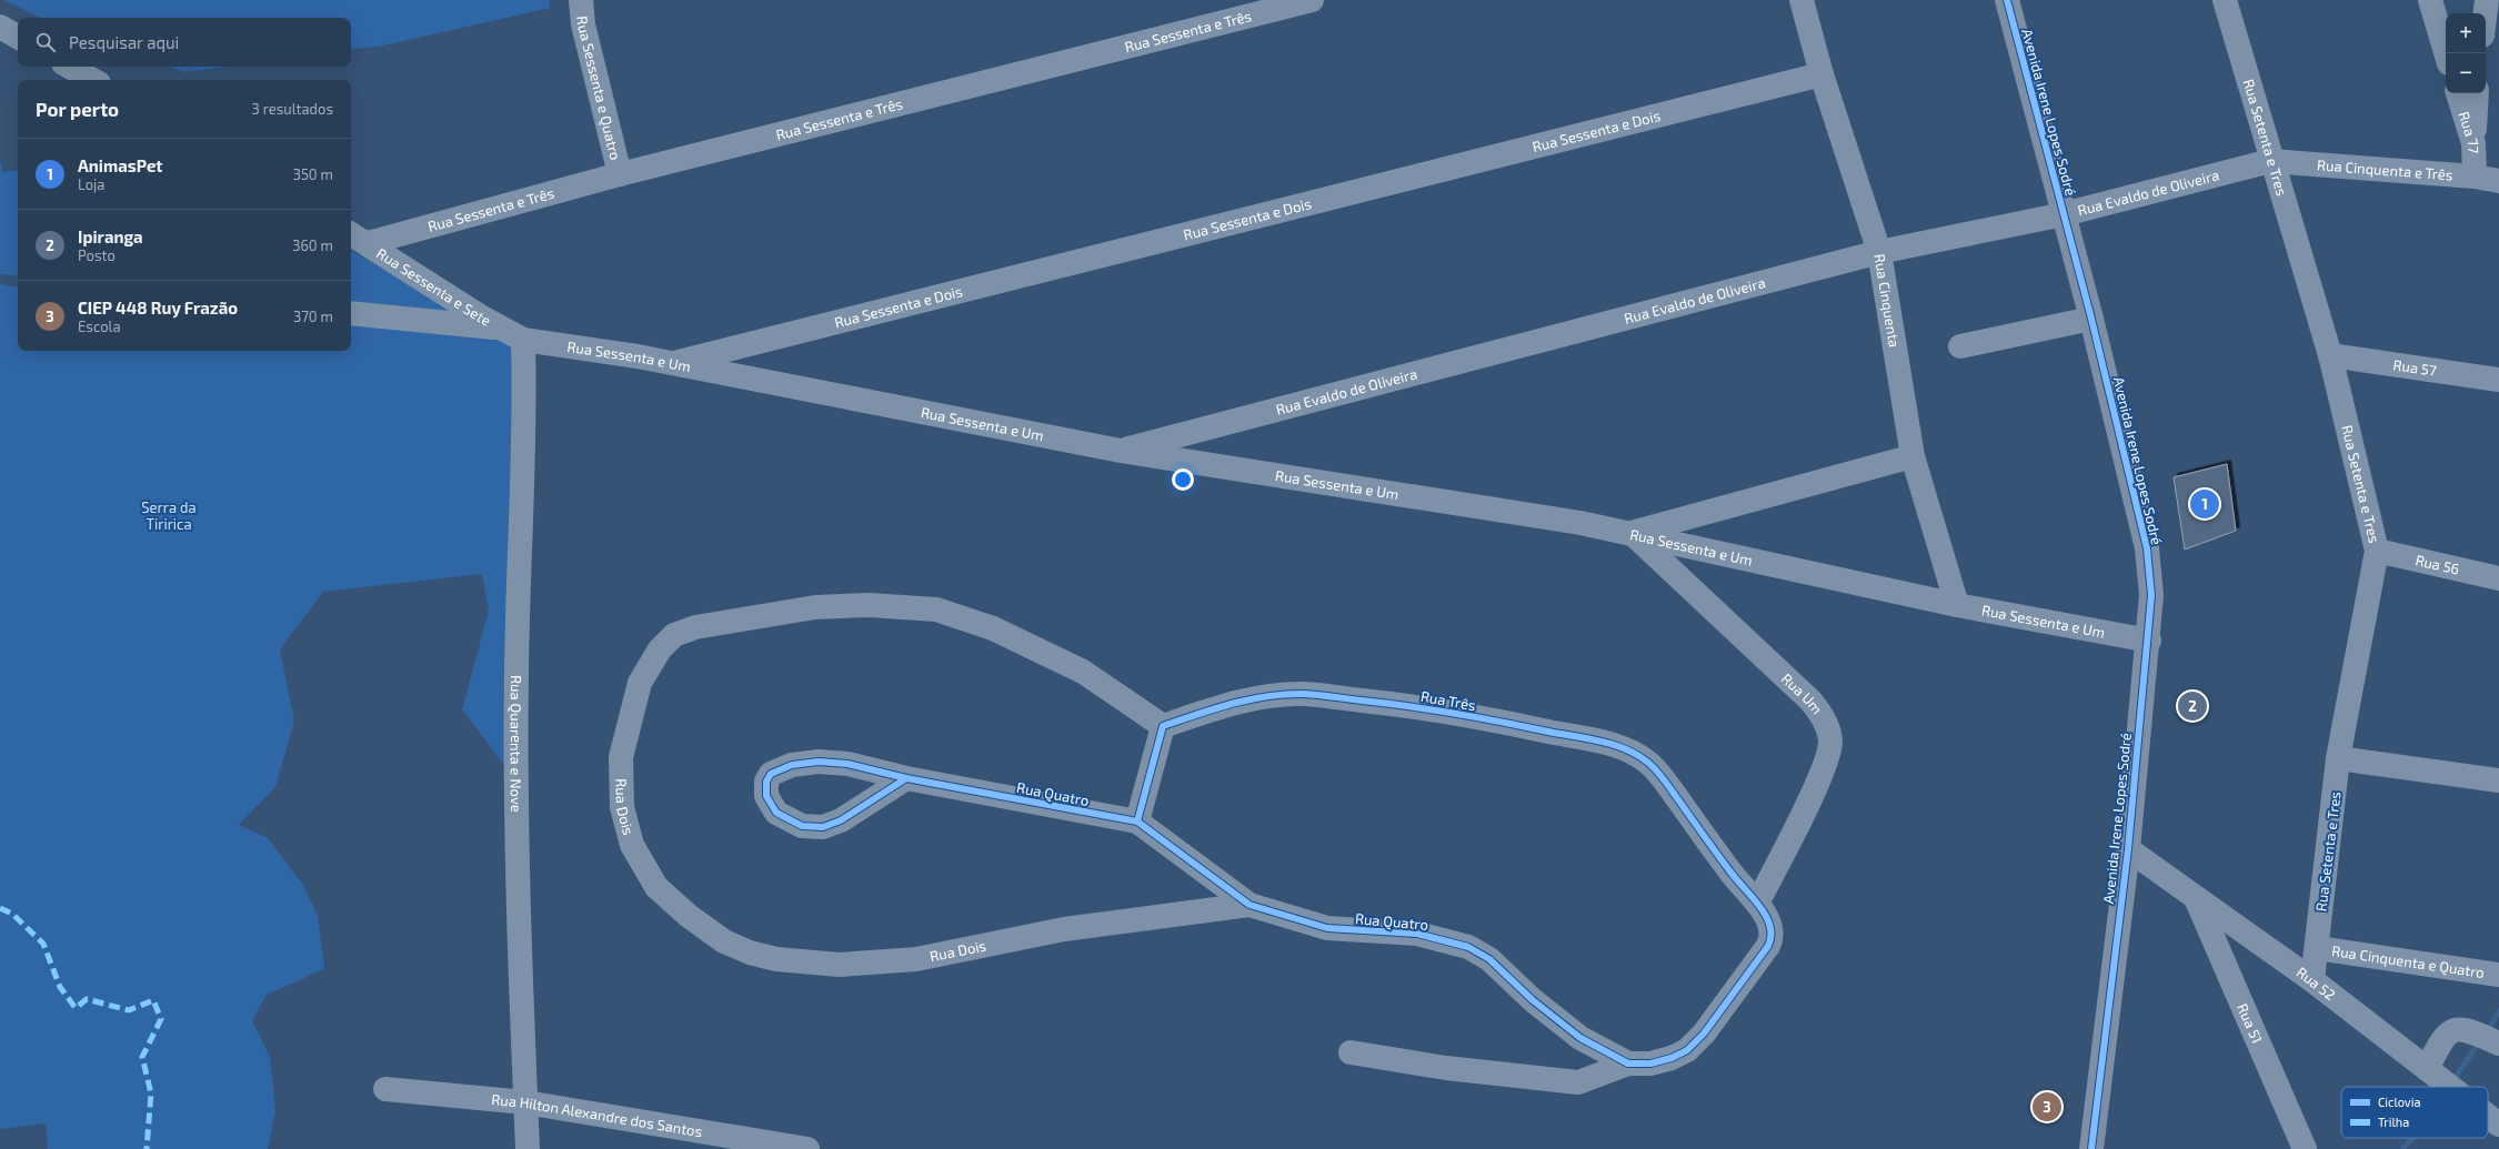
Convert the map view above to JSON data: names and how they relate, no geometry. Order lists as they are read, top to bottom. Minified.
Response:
{"streets":{"main road":["Avenida Irene Lopes Sodré"],"street":["Rua Sessenta e Três","Rua Sessenta e Quatro","Rua Sessenta e Dois","Rua 77","Rua Setenta e Tres","Rua Cinquenta e Três","Rua Evaldo de Oliveira","Rua Sessenta e Sete","Rua Cinquenta","Rua Sessenta e Um","Rua 57","Rua 56","Rua Um","Rua Três","Rua Quarenta e Nove","Rua Quatro","Rua Dois","Rua Cinquenta e Quatro","Rua 52","Rua 51","Rua Hilton Alexandre dos Santos"]},"crossings":[["Rua Sessenta e Três","Rua Sessenta e Quatro"],["Rua Sessenta e Três","Rua Sessenta e Sete"],["Avenida Irene Lopes Sodré","Rua Evaldo de Oliveira"],["Avenida Irene Lopes Sodré","Rua Sessenta e Um"],["Avenida Irene Lopes Sodré","Rua 52"],["Rua Sessenta e Dois","Rua Cinquenta"],["Rua Sessenta e Dois","Rua Sessenta e Um"],["Rua 77","Rua Cinquenta e Três"],["Rua Setenta e Tres","Rua Cinquenta e Três"],["Rua Setenta e Tres","Rua Evaldo de Oliveira"],["Rua Setenta e Tres","Rua 57"],["Rua Setenta e Tres","Rua 56"],["Rua Setenta e Tres","Rua Cinquenta e Quatro"],["Rua Setenta e Tres","Rua 52"],["Rua Cinquenta e Três","Rua Evaldo de Oliveira"],["Rua Evaldo de Oliveira","Rua Cinquenta"],["Rua Evaldo de Oliveira","Rua Sessenta e Um"],["Rua Sessenta e Sete","Rua Sessenta e Um"],["Rua Sessenta e Sete","Rua Quarenta e Nove"],["Rua Cinquenta","Rua Sessenta e Um"],["Rua Sessenta e Um","Rua Um"],["Rua Sessenta e Um","Rua Quarenta e Nove"],["Rua Um","Rua Três"],["Rua Um","Rua Quatro"],["Rua Três","Rua Quatro"],["Rua Três","Rua Dois"],["Rua Quarenta e Nove","Rua Hilton Alexandre dos Santos"],["Rua Quatro","Rua Dois"],["Rua 52","Rua 51"]],"parks":["Serra da Tiririca"],"legend":["Ciclovia","Trilha"],"page":{"map_buttons":["+","−"],"search":"Pesquisar aqui","heading":["Por perto","3 resultados"],"list":[{"mark":"1","name":"AnimasPet","note":"Loja","value":"350 m"},{"mark":"2","name":"Ipiranga","note":"Posto","value":"360 m"},{"mark":"3","name":"CIEP 448 Ruy Frazão","note":"Escola","value":"370 m"}],"pins":["1","2","3"]}}
